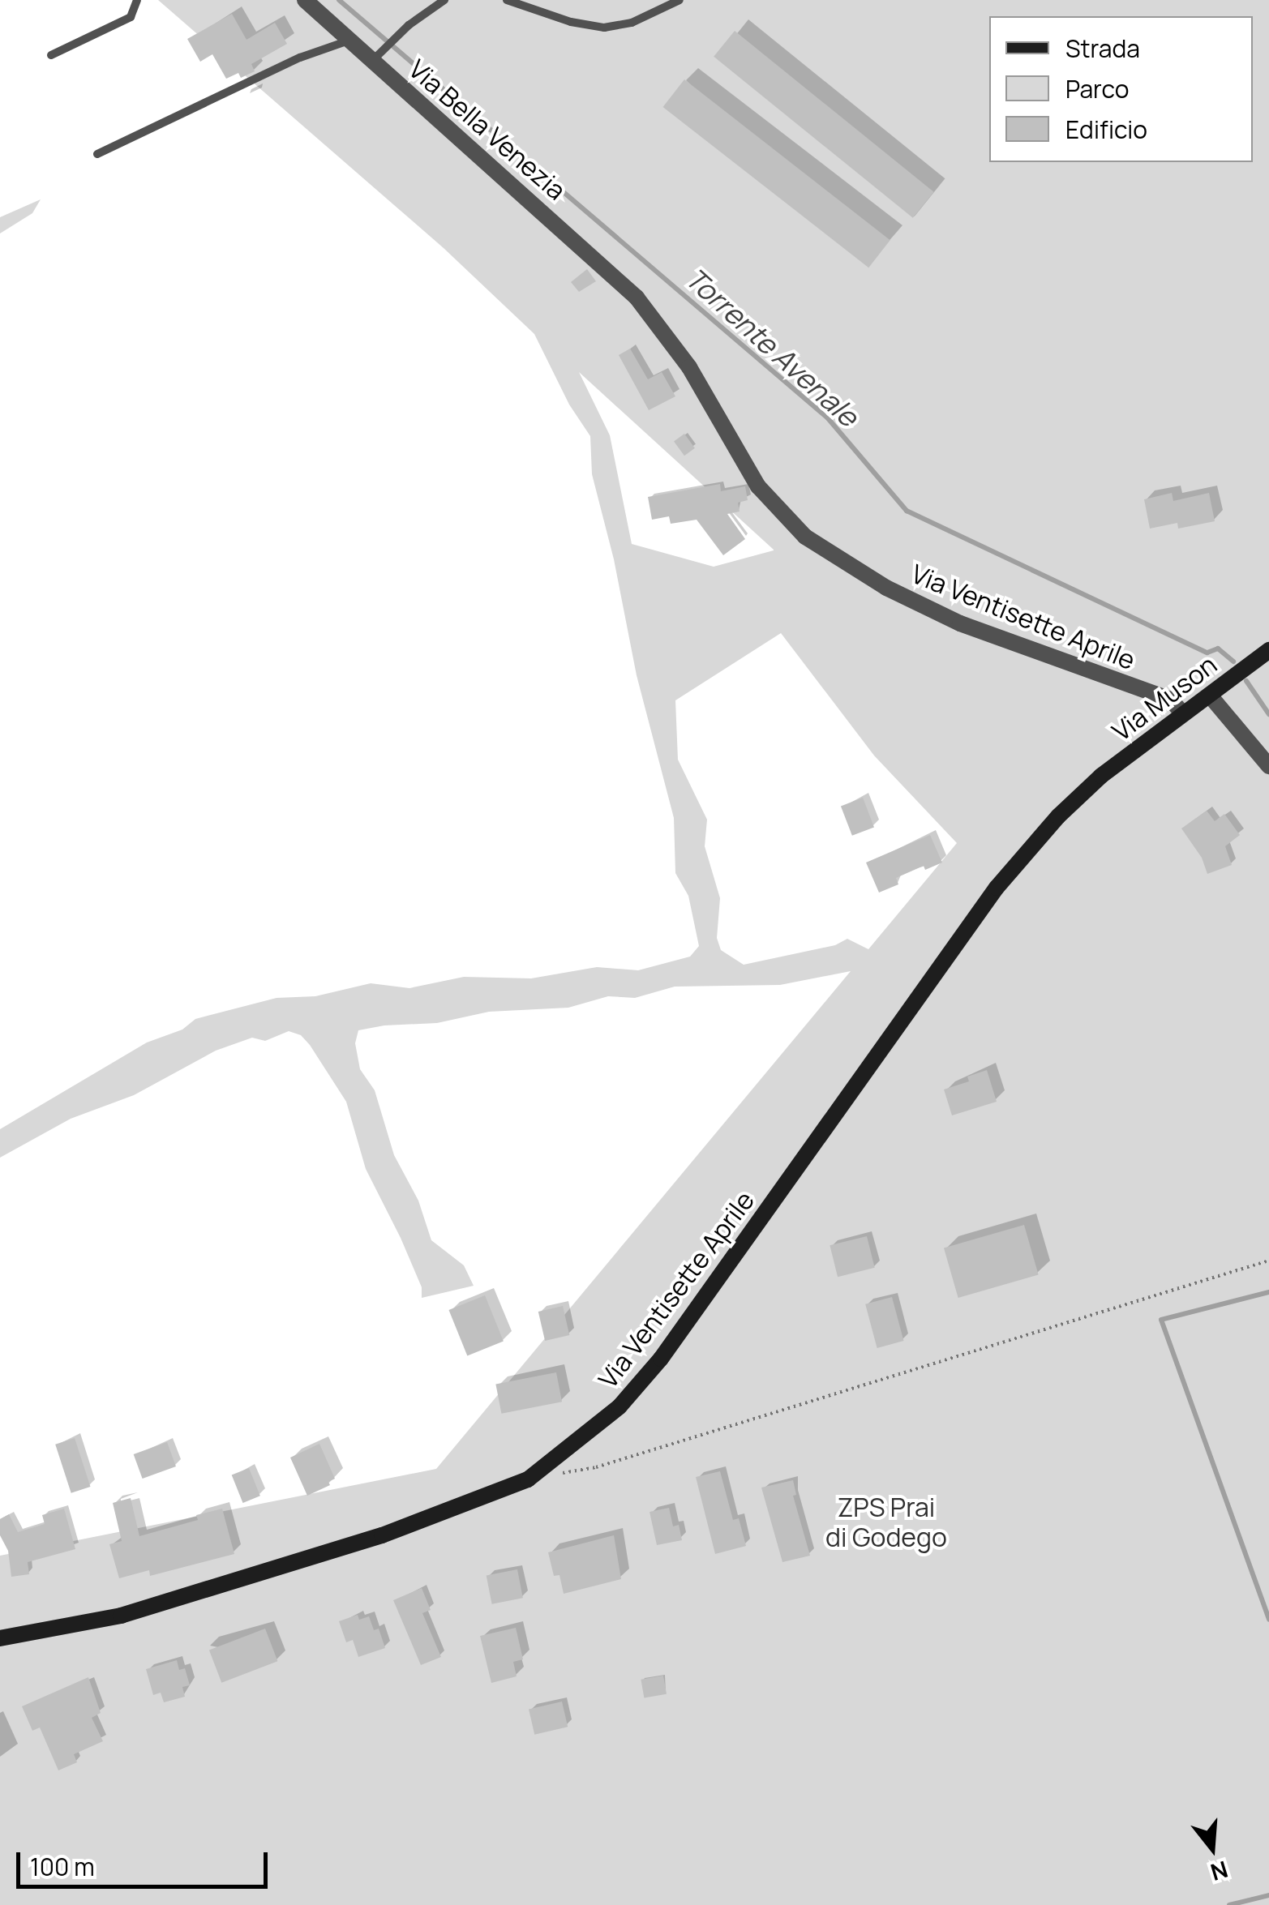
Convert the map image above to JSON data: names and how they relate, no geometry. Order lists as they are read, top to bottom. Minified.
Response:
{"streets":{"main road":["Via Ventisette Aprile","Via Muson"],"street":["Via Bella Venezia"]},"crossings":[["Via Bella Venezia","Via Ventisette Aprile"],["Via Ventisette Aprile","Via Muson"]],"water":["Torrente Avenale"],"parks":["ZPS Prai di Godego"],"legend":["Strada","Parco","Edificio"],"scale_bar":"100 m","north":"bottom"}
